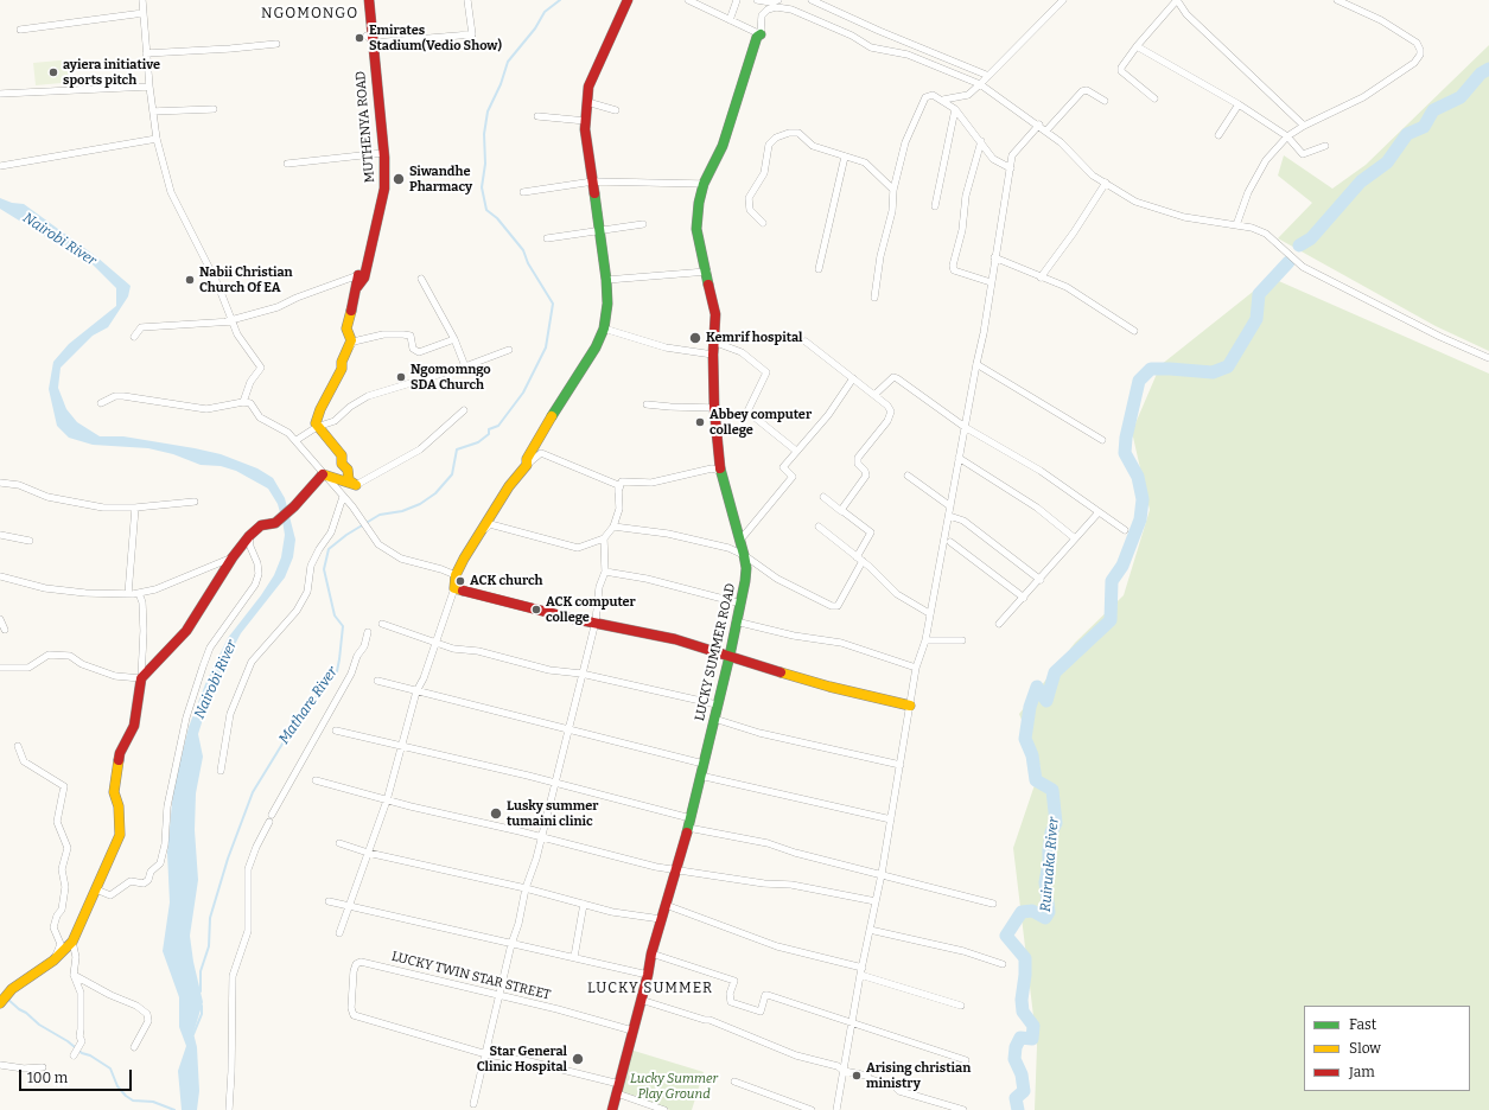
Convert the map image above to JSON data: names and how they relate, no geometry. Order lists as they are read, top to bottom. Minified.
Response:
{"streets":{"street":["MUTHENYA ROAD","LUCKY SUMMER ROAD","LUCKY TWIN STAR STREET"]},"crossings":[["LUCKY SUMMER ROAD","LUCKY TWIN STAR STREET"]],"districts":["NGOMONGO","LUCKY SUMMER"],"water":["Nairobi River","Mathare River","Ruiruaka River"],"parks":["Lucky Summer Play Ground"],"places":["Emirates Stadium(Vedio Show)","ayiera initiative sports pitch","Siwandhe Pharmacy","Nabii Christian Church Of EA","Kemrif hospital","Ngomomngo SDA Church","Abbey computer college","ACK church","ACK computer college","Lusky summer tumaini clinic","Star General Clinic Hospital","Arising christian ministry"],"legend":["Fast","Slow","Jam"],"scale_bar":"100 m"}
